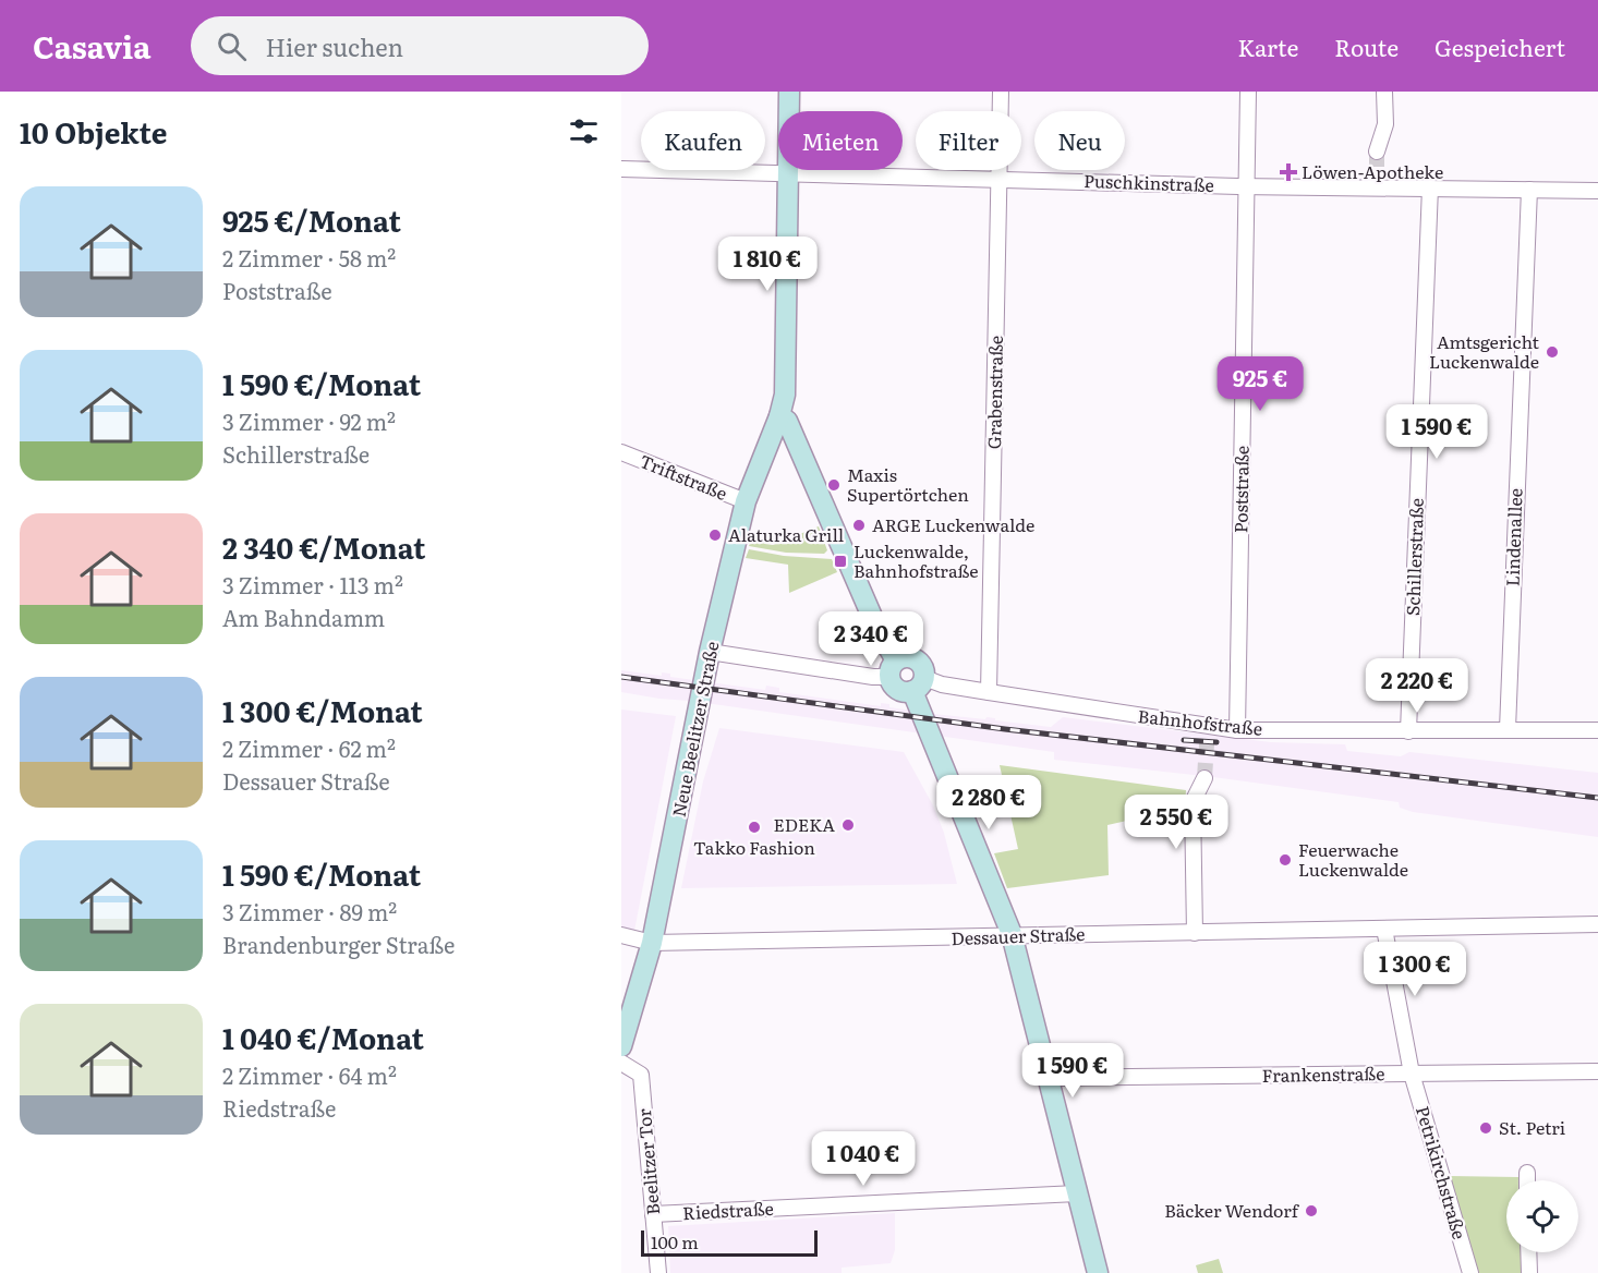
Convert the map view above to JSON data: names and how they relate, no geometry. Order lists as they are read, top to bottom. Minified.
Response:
{"streets":{"main road":["Neue Beelitzer Straße"],"street":["Puschkinstraße","Grabenstraße","Triftstraße","Poststraße","Lindenallee","Schillerstraße","Bahnhofstraße","Dessauer Straße","Frankenstraße","Beelitzer Tor","Petrikirchstraße","Riedstraße"]},"crossings":[["Puschkinstraße","Grabenstraße"],["Puschkinstraße","Poststraße"],["Puschkinstraße","Lindenallee"],["Puschkinstraße","Schillerstraße"],["Puschkinstraße","Neue Beelitzer Straße"],["Grabenstraße","Bahnhofstraße"],["Triftstraße","Neue Beelitzer Straße"],["Poststraße","Bahnhofstraße"],["Lindenallee","Bahnhofstraße"],["Schillerstraße","Bahnhofstraße"],["Neue Beelitzer Straße","Dessauer Straße"],["Frankenstraße","Petrikirchstraße"],["Beelitzer Tor","Riedstraße"]],"places":{"health":["Löwen-Apotheke"],"other":["Amtsgericht Luckenwalde","Maxis Supertörtchen","ARGE Luckenwalde","Alaturka Grill","EDEKA","Takko Fashion","Feuerwache Luckenwalde","St. Petri","Bäcker Wendorf"],"transit":["Luckenwalde, Bahnhofstraße"]},"scale_bar":"100 m","page":{"header":"Casavia","search":"Hier suchen","nav":["Karte","Route","Gespeichert"],"heading":"10 Objekte","chip":["Kaufen","Mieten","Filter","Neu"],"list":[{"name":"925 €/Monat","note":"2 Zimmer · 58 m² · Poststraße"},{"name":"1 590 €/Monat","note":"3 Zimmer · 92 m² · Schillerstraße"},{"name":"2 340 €/Monat","note":"3 Zimmer · 113 m² · Am Bahndamm"},{"name":"1 300 €/Monat","note":"2 Zimmer · 62 m² · Dessauer Straße"},{"name":"1 590 €/Monat","note":"3 Zimmer · 89 m² · Brandenburger Straße"},{"name":"1 040 €/Monat","note":"2 Zimmer · 64 m² · Riedstraße"}],"price":["1 810 €","925 €","1 590 €","2 340 €","2 220 €","2 280 €","2 550 €","1 300 €","1 590 €","1 040 €"],"scale":"100 m"}}
